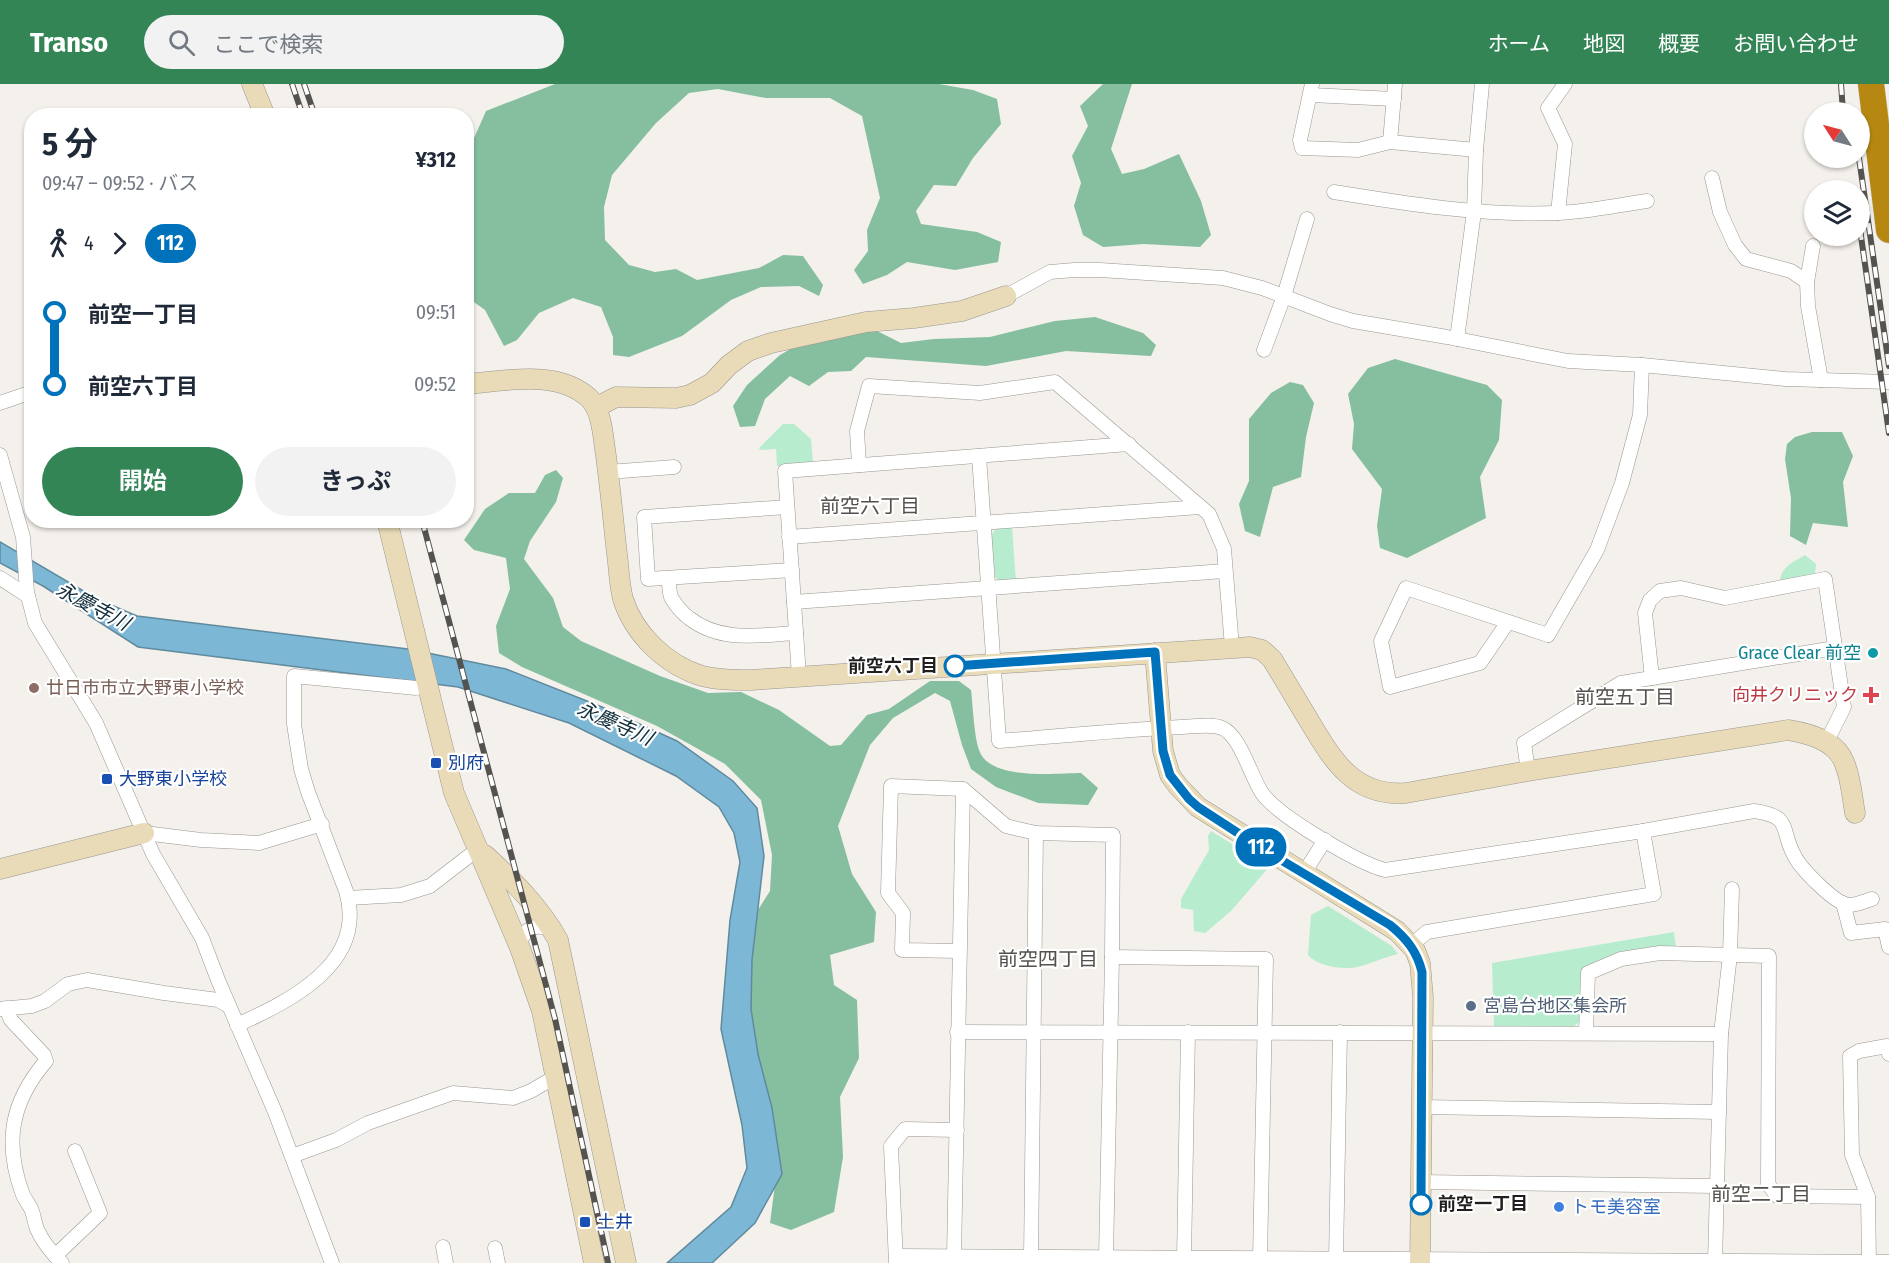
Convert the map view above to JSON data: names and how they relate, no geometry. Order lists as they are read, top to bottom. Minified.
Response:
{"districts":["前空六丁目","前空五丁目","前空四丁目","前空二丁目"],"water":["永慶寺川"],"places":{"other":["Grace Clear 前空","前空六丁目","廿日市市立大野東小学校","宮島台地区集会所","前空一丁目","トモ美容室"],"health":["向井クリニック"],"transit":["別府","大野東小学校","土井"]},"lines":["bus line 112"],"north":"top left","page":{"header":"Transo","search":"ここで検索","nav":["ホーム","地図","概要","お問い合わせ"],"on_map":"112","heading":["5 分","09:47 – 09:52 · バス","¥312"],"legs":["4","112"],"list":[{"name":"前空一丁目","value":"09:51"},{"name":"前空六丁目","value":"09:52"}],"buttons":["開始","きっぷ"]}}
